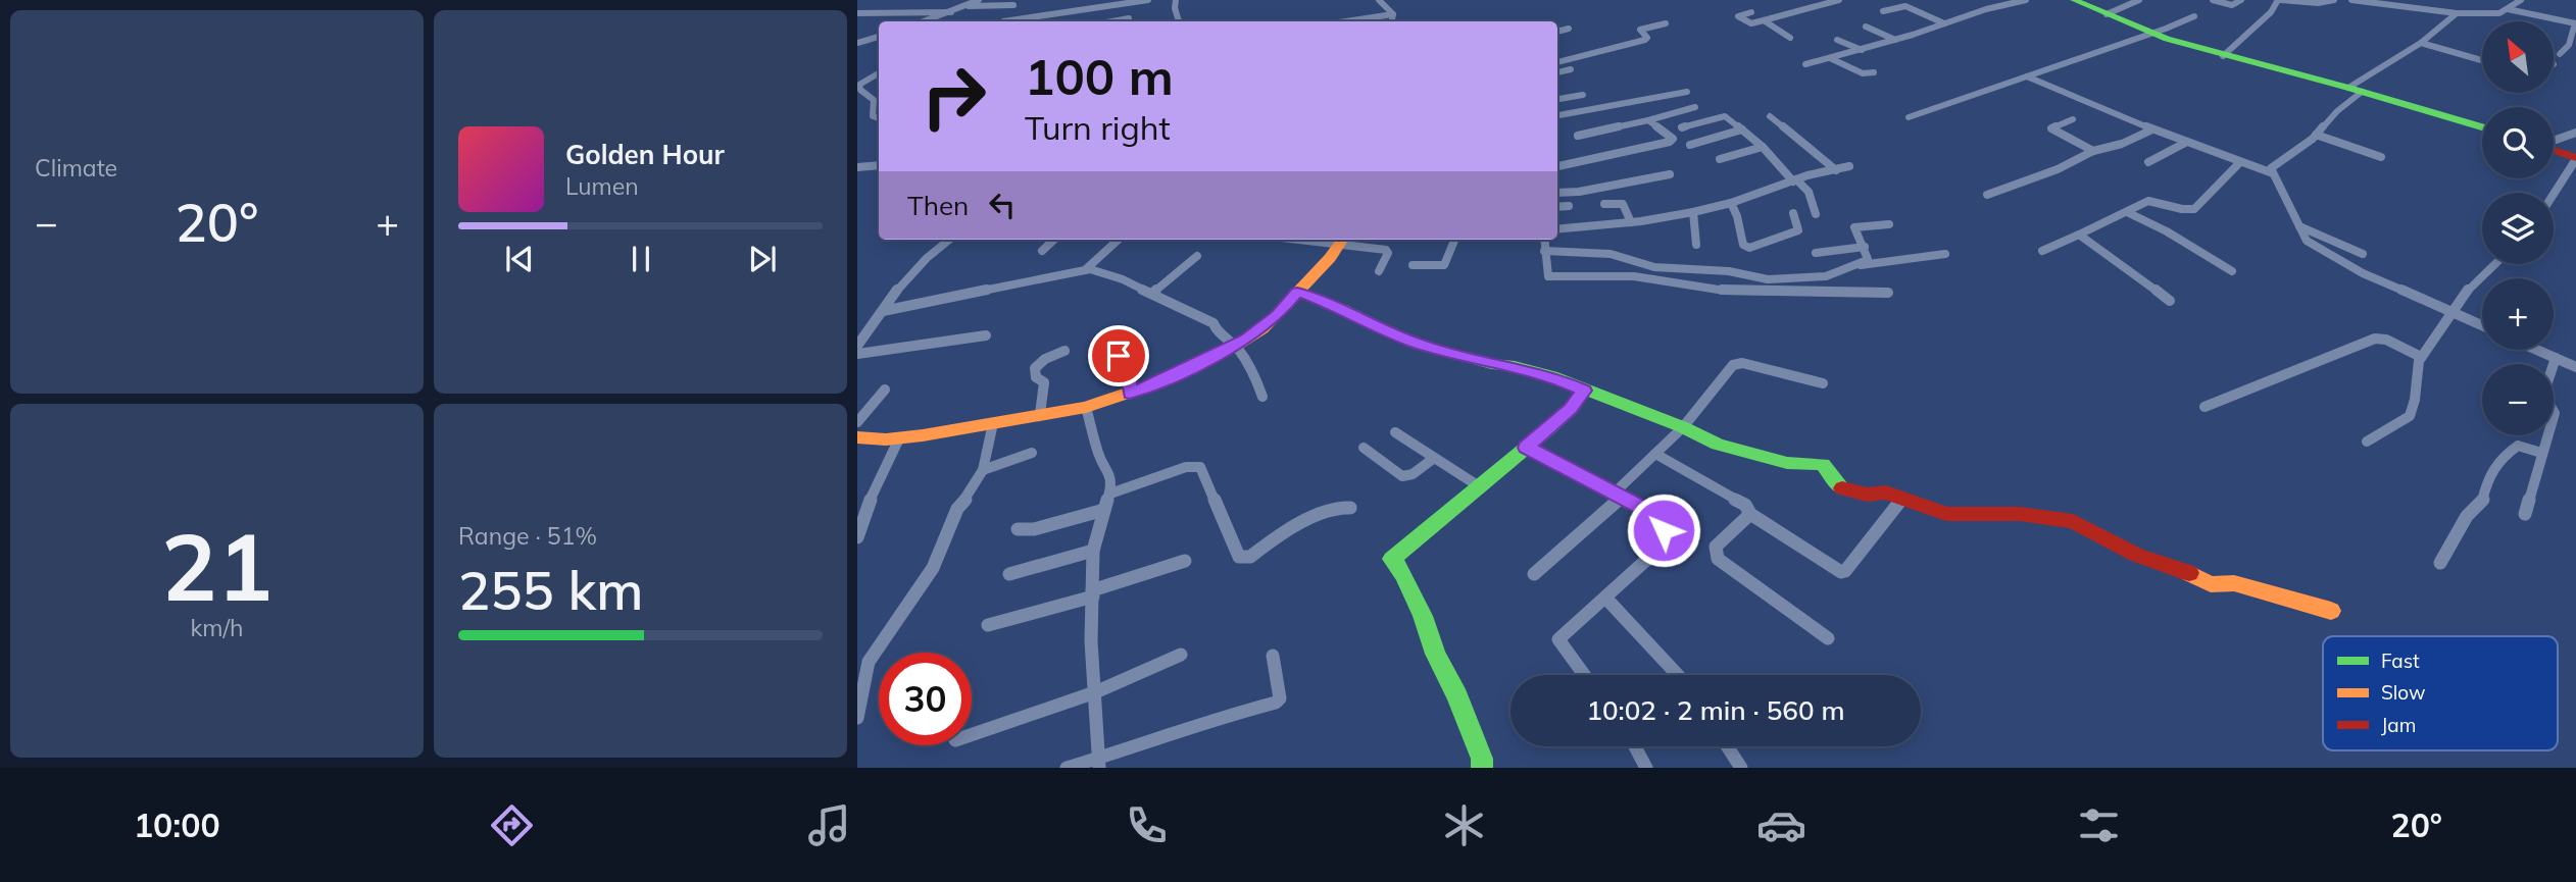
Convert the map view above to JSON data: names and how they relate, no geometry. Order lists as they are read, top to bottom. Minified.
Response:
{"legend":["Fast","Slow","Jam"],"north":"top left","page":{"tile":["Climate",["21","km/h"],["Range · 51%","255 km"]],"map_buttons":["+","−"],"turn":["100 m","Turn right"],"song":["Golden Hour","Lumen"],"then":"Then","heat":["−","20°","+"],"limit":"30","trip":"10:02 · 2 min · 560 m","tabs":["10:00","20°"]}}
